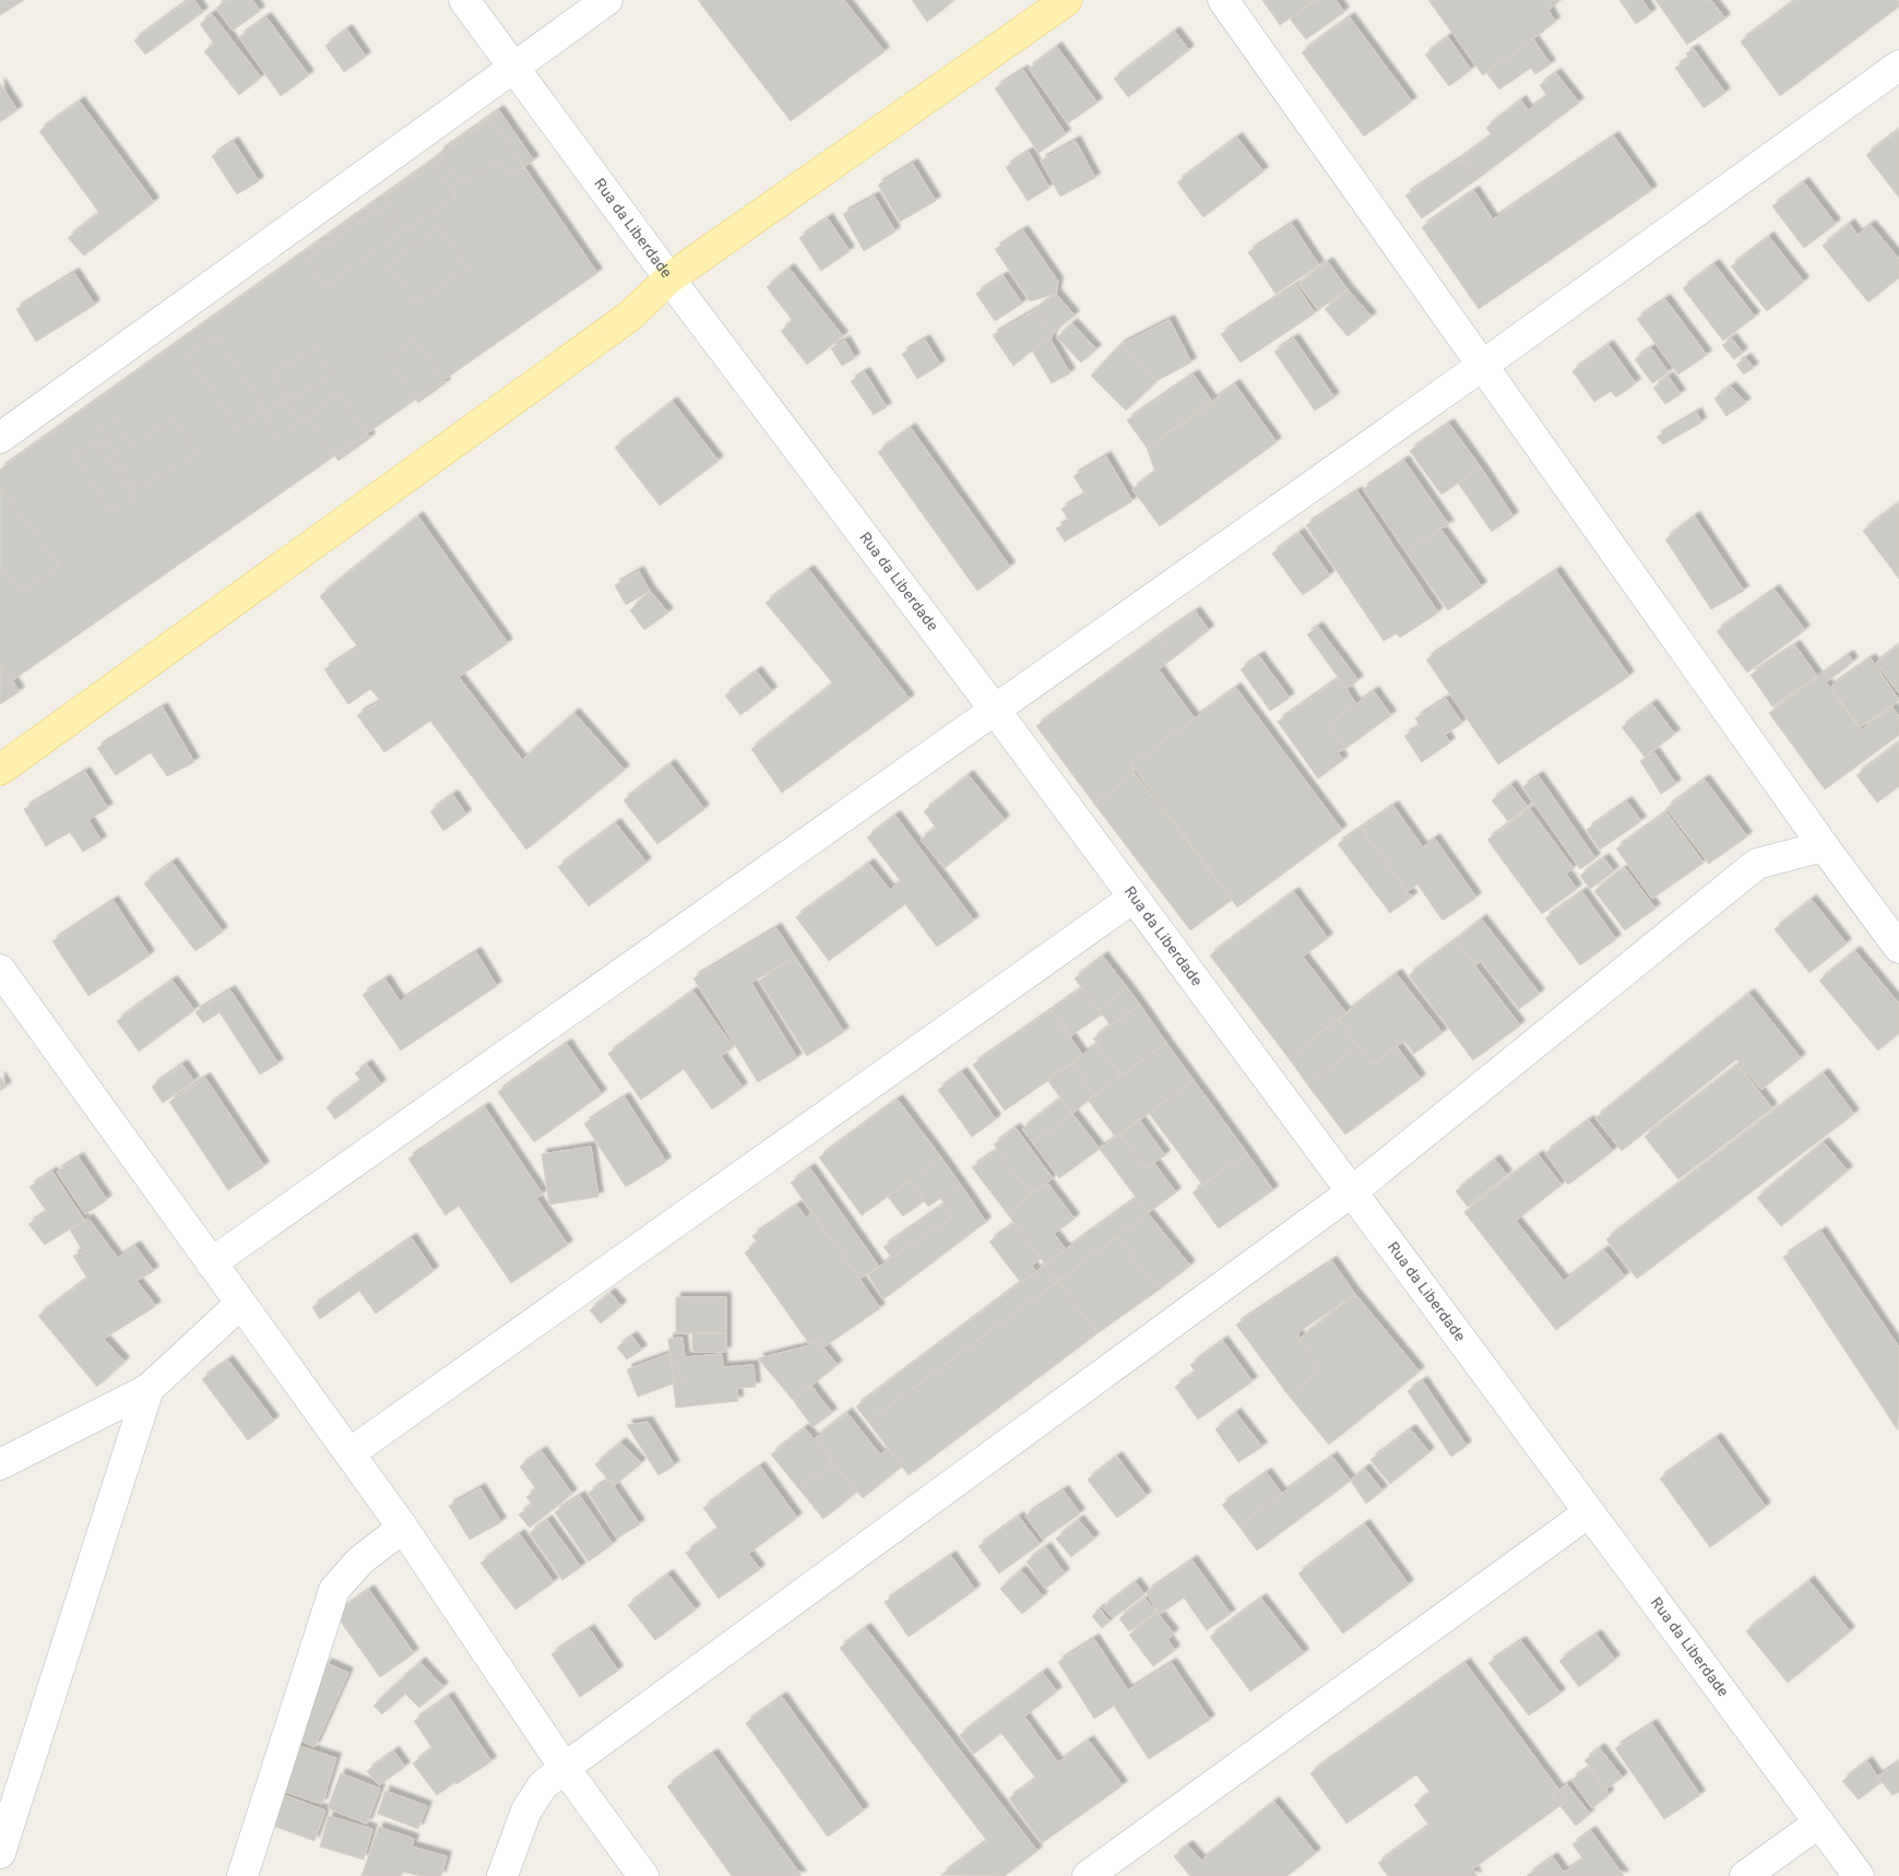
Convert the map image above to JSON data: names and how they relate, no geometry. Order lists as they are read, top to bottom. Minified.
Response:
{"streets":{"street":["Rua da Liberdade"]}}
